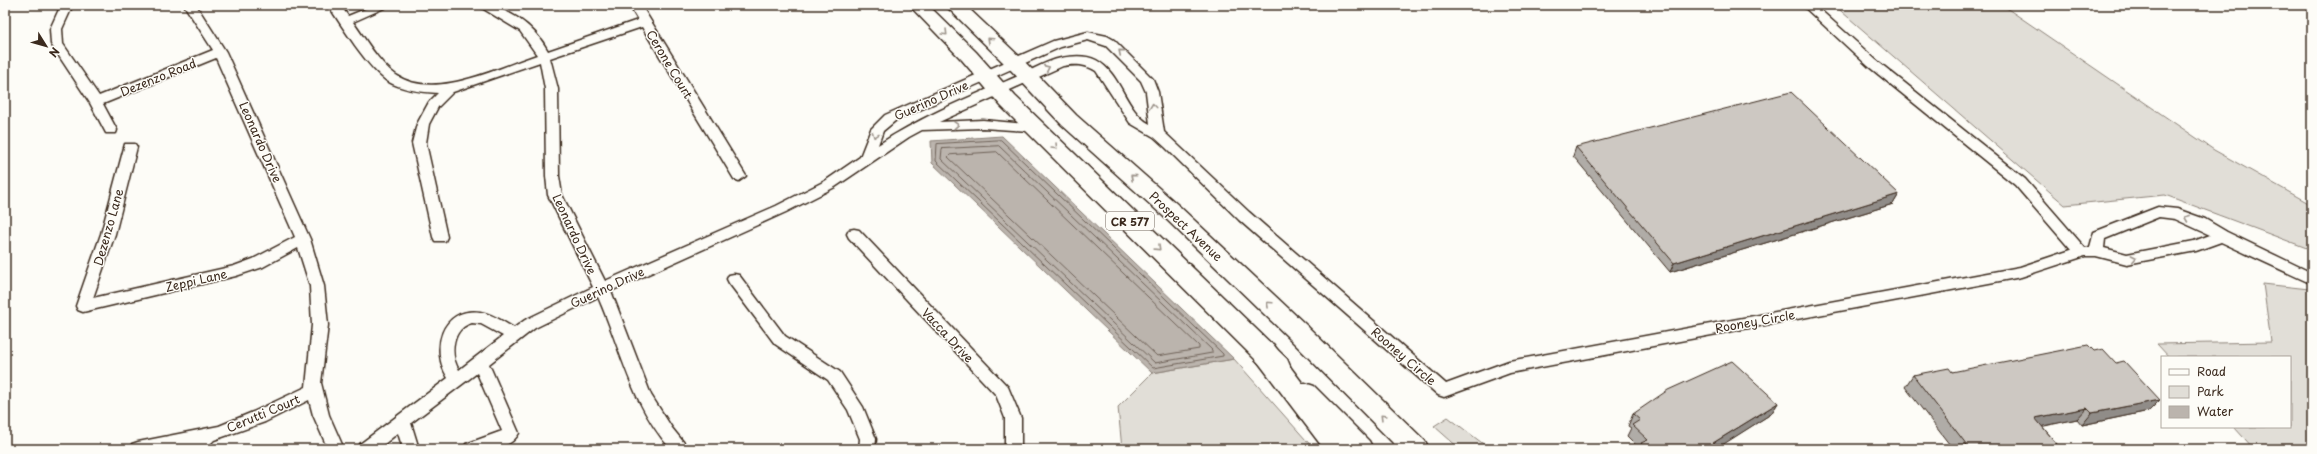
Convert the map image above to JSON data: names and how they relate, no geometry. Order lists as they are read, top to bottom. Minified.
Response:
{"streets":{"main road":["CR 577","Prospect Avenue"],"street":["Cerone Court","Dezenzo Road","Guerino Drive","Leonardo Drive","Dezenzo Lane","Zeppi Lane","Rooney Circle","Vacca Drive","Cerutti Court"]},"crossings":[["Cerone Court","Leonardo Drive"],["Dezenzo Road","Leonardo Drive"],["Guerino Drive","Leonardo Drive"],["Guerino Drive","CR 577"],["Guerino Drive","Prospect Avenue"],["Guerino Drive","Rooney Circle"],["Leonardo Drive","Zeppi Lane"],["Leonardo Drive","Cerutti Court"],["CR 577","Rooney Circle"],["Prospect Avenue","Rooney Circle"],["Dezenzo Lane","Zeppi Lane"]],"legend":["Road","Park","Water"],"north":"bottom right"}
